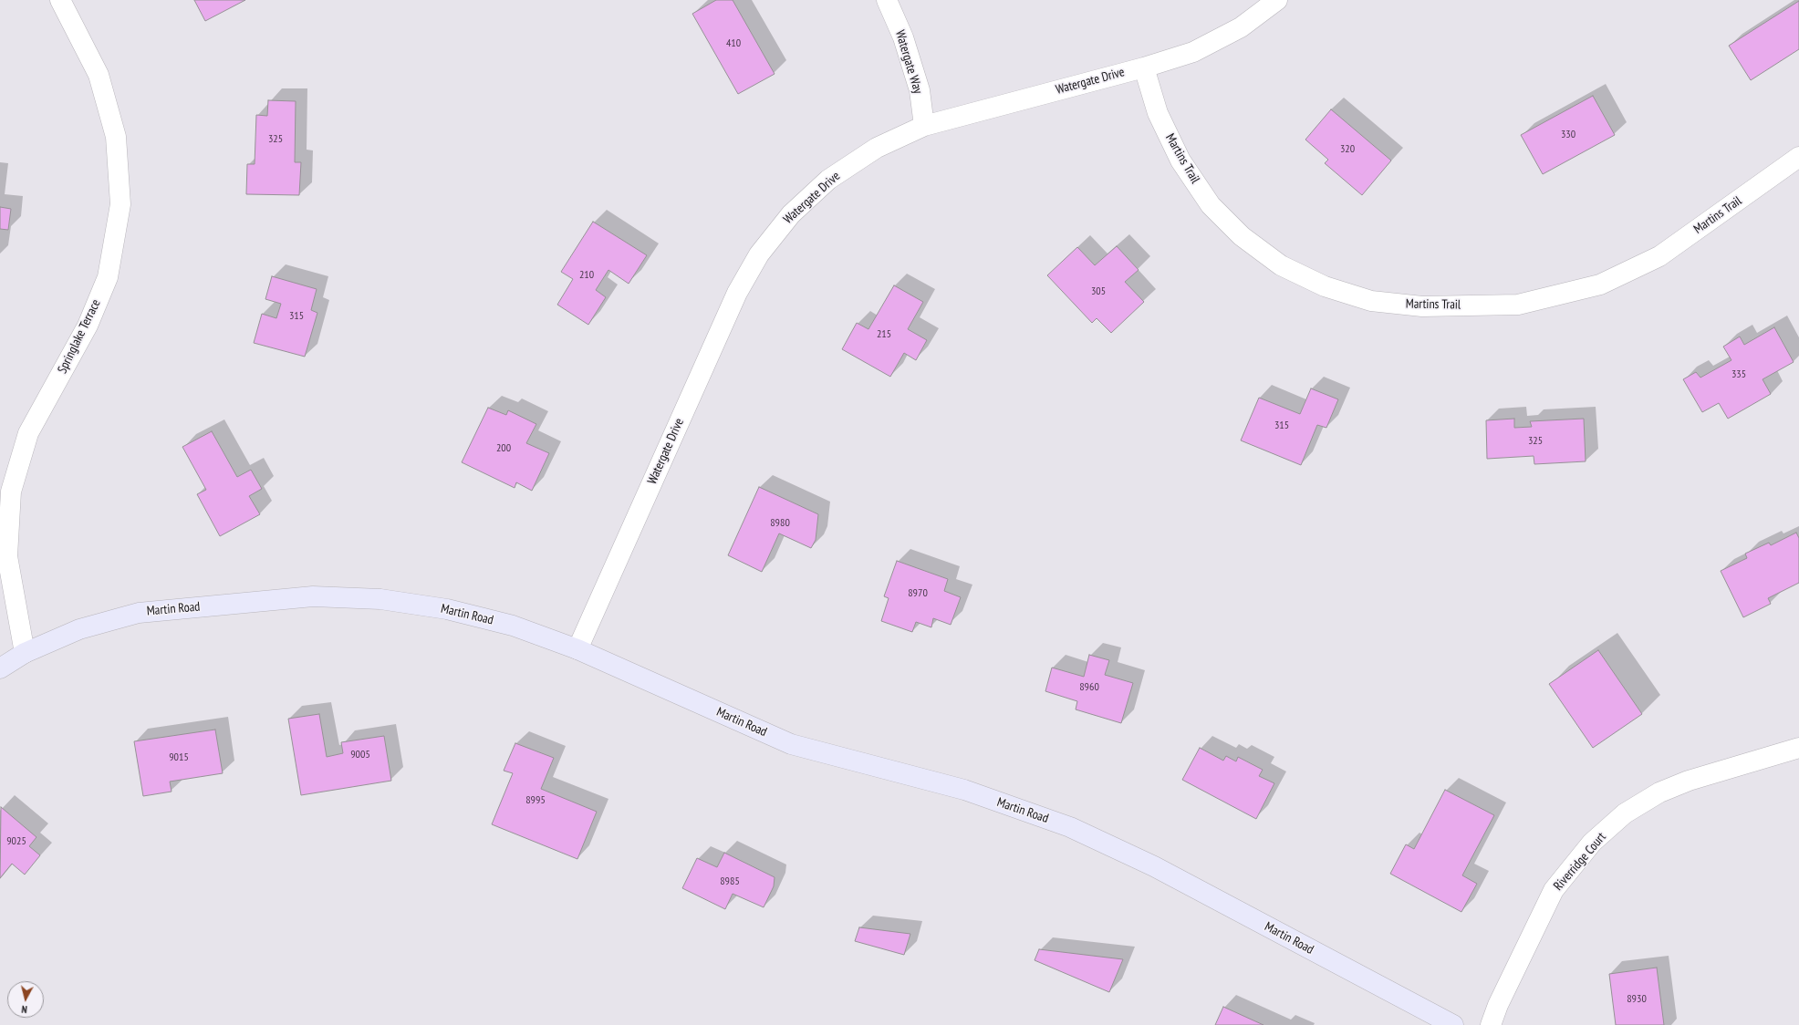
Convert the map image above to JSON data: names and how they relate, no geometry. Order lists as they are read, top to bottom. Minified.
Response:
{"streets":{"street":["Watergate Way","Watergate Drive","Martins Trail","Springlake Terrace","Martin Road","Riverridge Court"]},"crossings":[["Watergate Way","Watergate Drive"],["Watergate Drive","Martins Trail"],["Watergate Drive","Martin Road"],["Springlake Terrace","Martin Road"]],"house_numbers":["410","330","325","320","210","305","315","215","335","315","325","200","8980","8970","8960","9005","9015","8995","9025","8985","8930"],"north":"bottom"}
